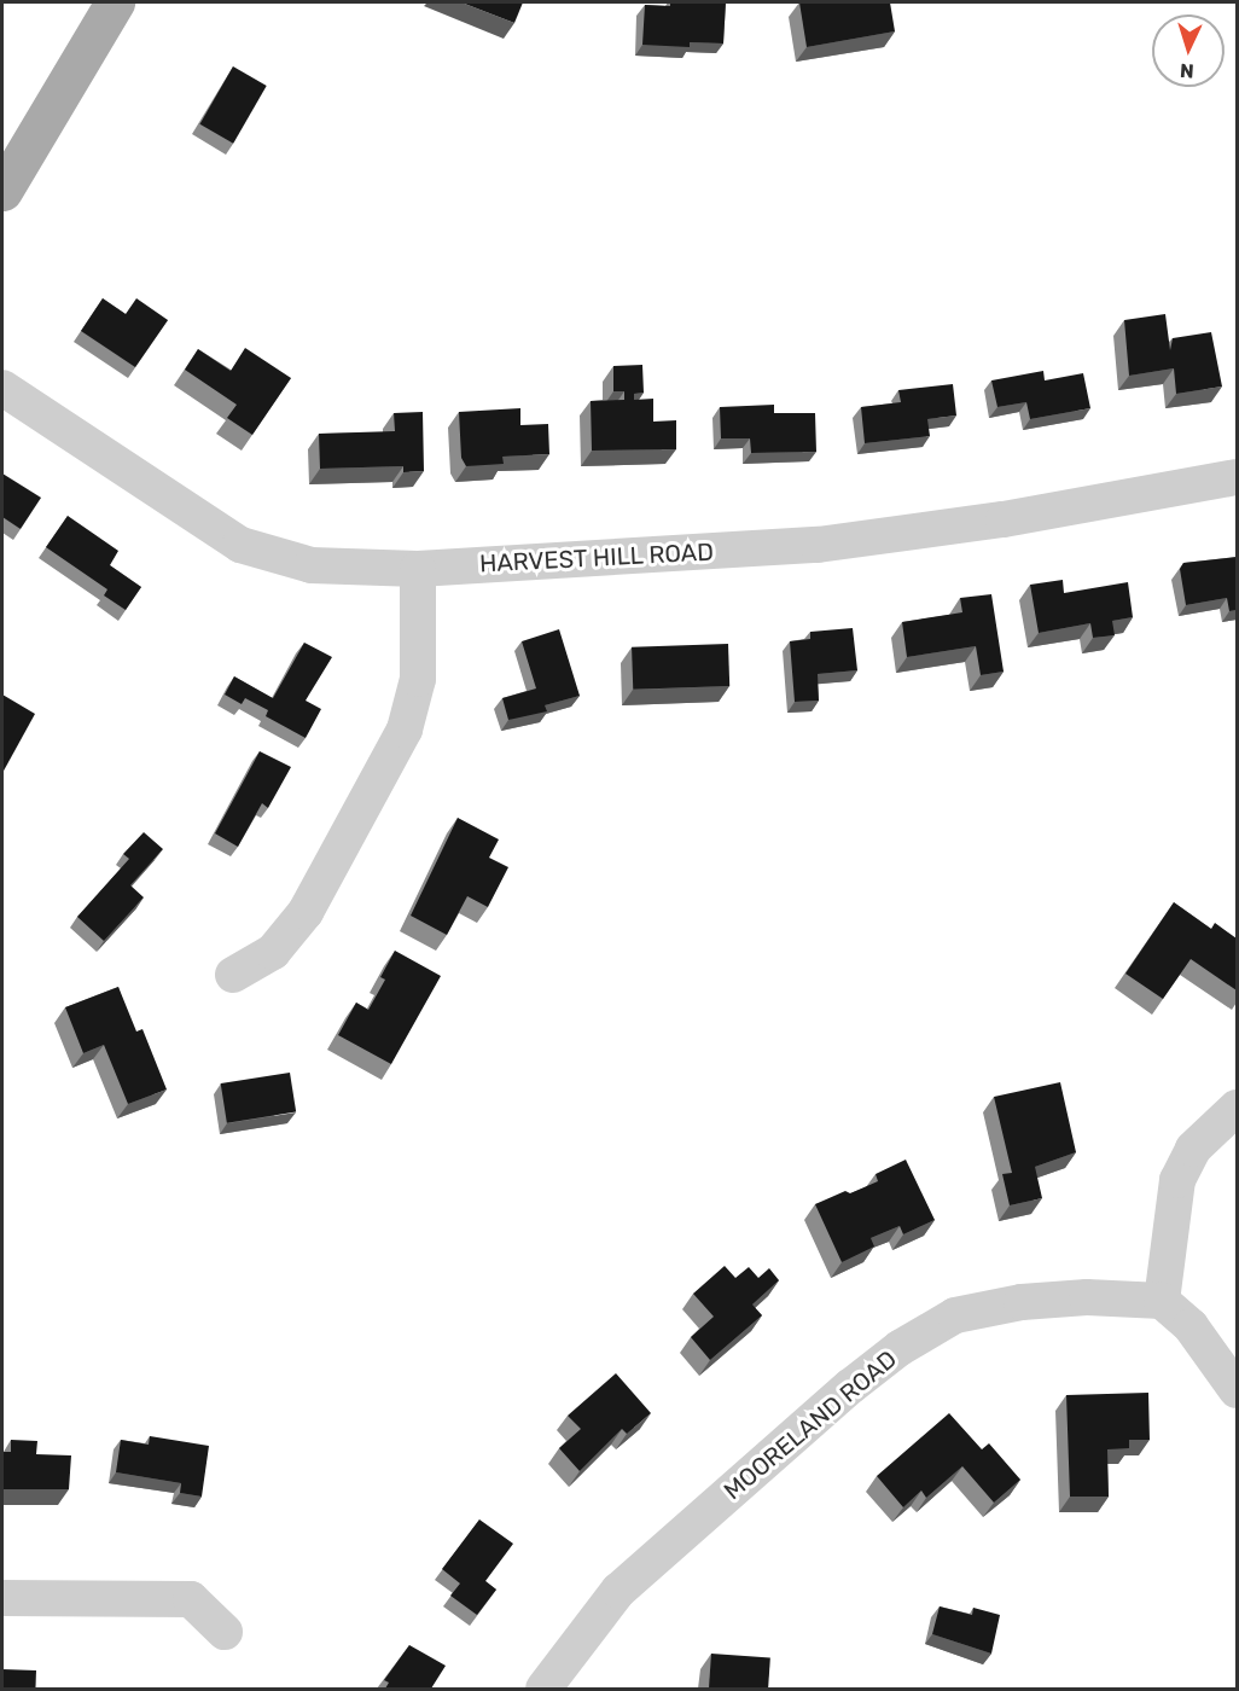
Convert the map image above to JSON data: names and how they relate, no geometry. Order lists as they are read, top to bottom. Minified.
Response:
{"streets":{"street":["HARVEST HILL ROAD","MOORELAND ROAD"]},"north":"bottom"}
